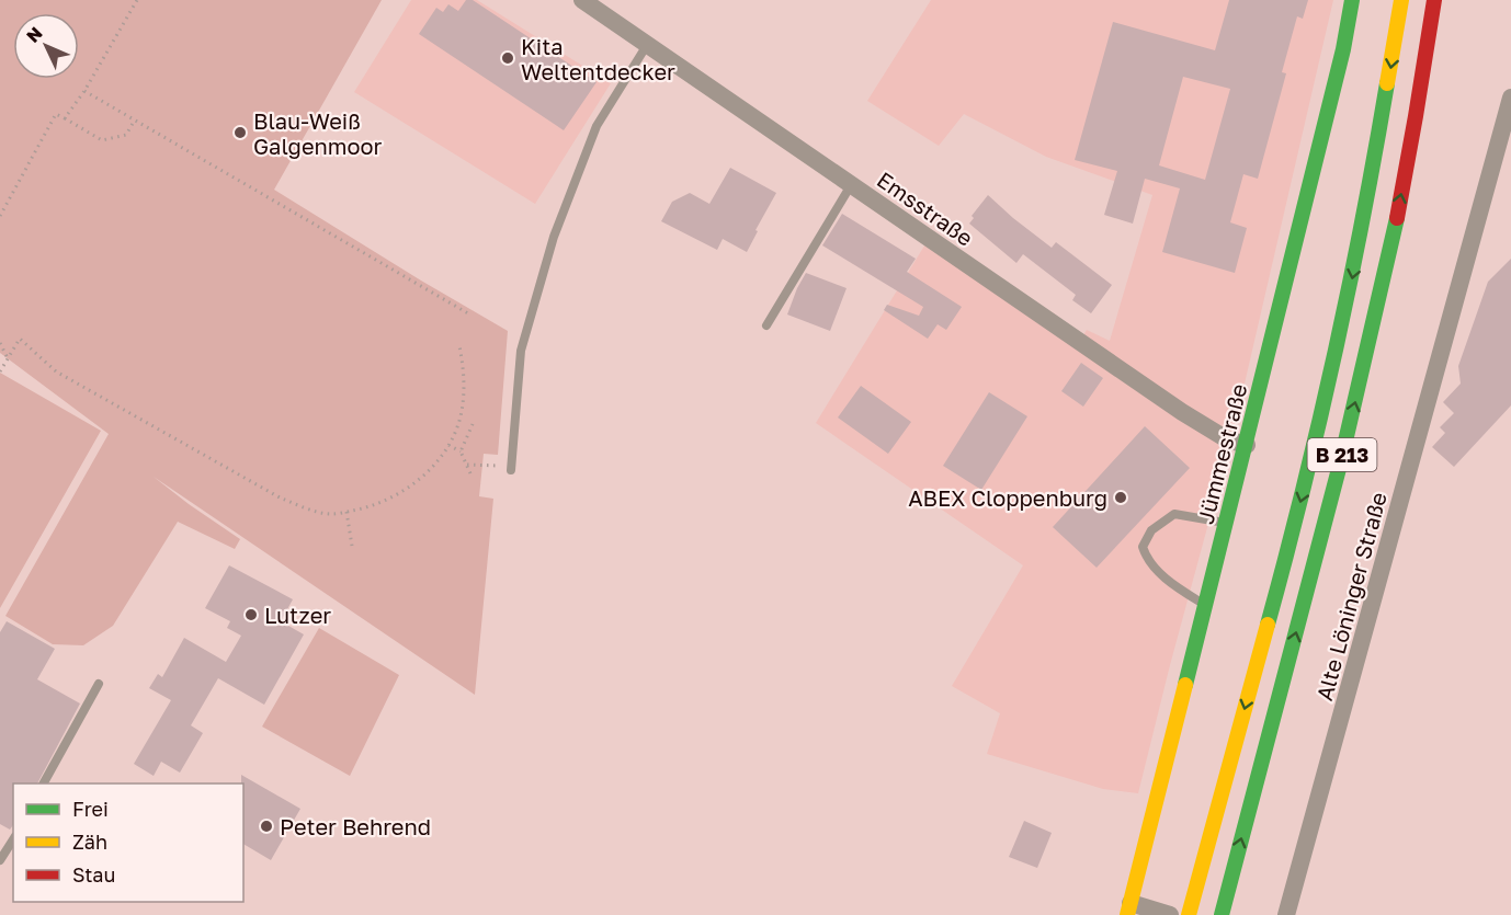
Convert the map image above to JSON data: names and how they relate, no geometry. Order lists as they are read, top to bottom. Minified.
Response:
{"streets":{"main road":["Jümmestraße","B 213"],"street":["Emsstraße","Alte Löninger Straße"]},"crossings":[["Emsstraße","Jümmestraße"]],"places":["Kita Weltentdecker","Blau-Weiß Galgenmoor","ABEX Cloppenburg","Lutzer","Peter Behrend"],"legend":["Frei","Zäh","Stau"],"north":"top left"}
